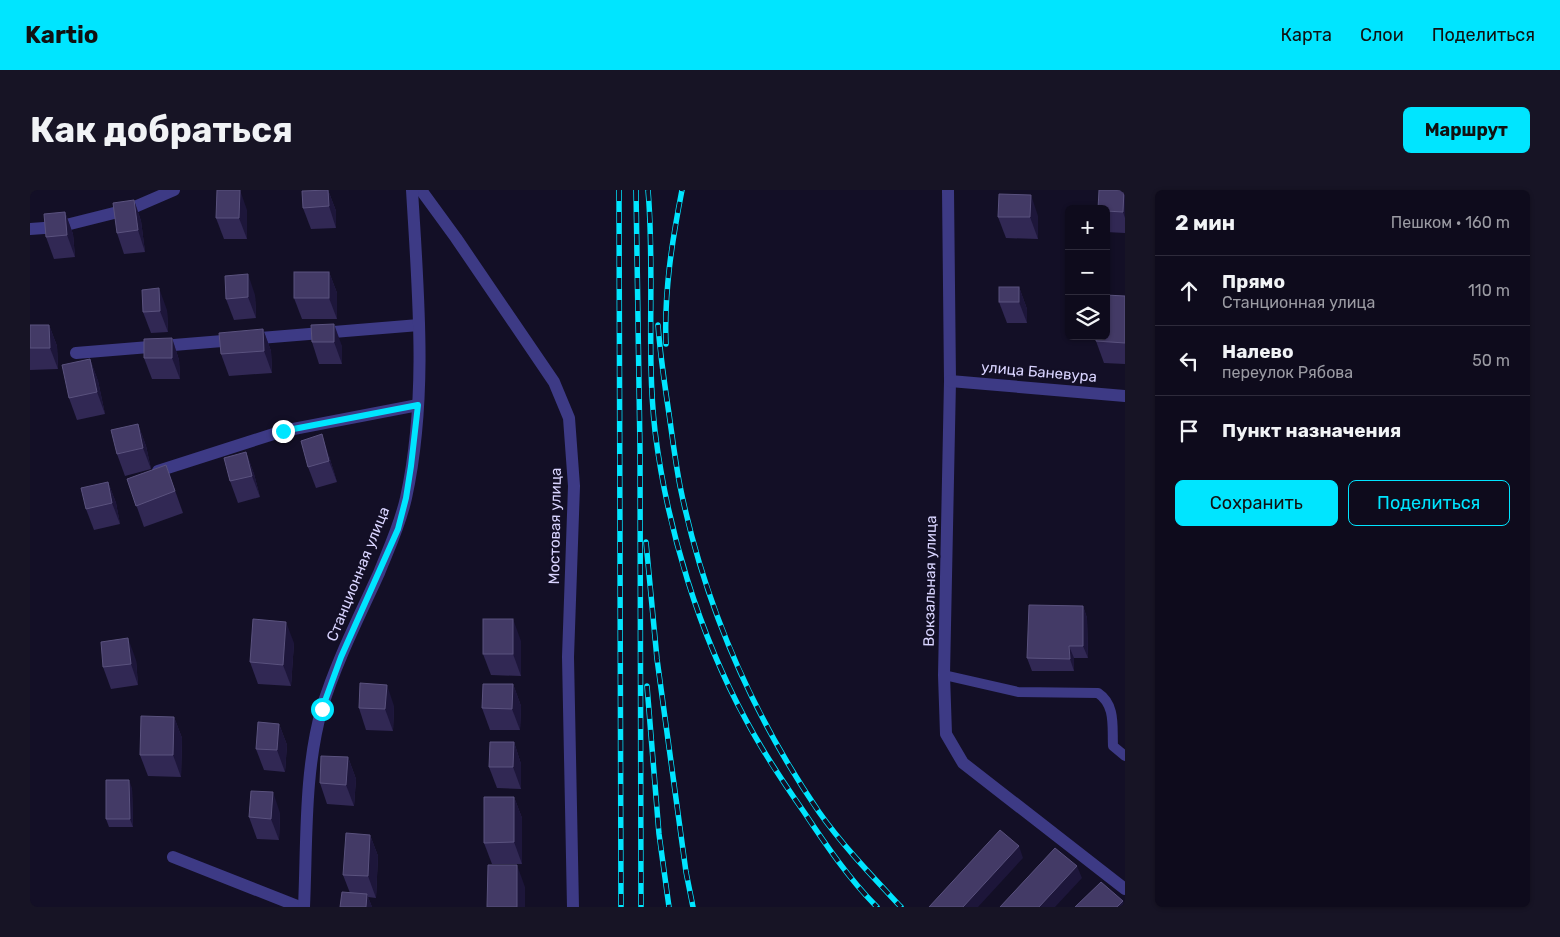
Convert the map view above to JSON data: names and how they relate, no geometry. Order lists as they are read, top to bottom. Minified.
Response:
{"streets":{"street":["улица Баневура","Мостовая улица","Станционная улица","Вокзальная улица"]},"crossings":[["улица Баневура","Вокзальная улица"]],"page":{"header":"Kartio","nav":["Карта","Слои","Поделиться"],"buttons":["Маршрут",["Сохранить","Поделиться"]],"title":"Как добраться","heading":["2 мин","Пешком · 160 m"],"map_buttons":["+","−"],"list":[["Прямо","Станционная улица","110 m"],["Налево","переулок Рябова","50 m"],"Пункт назначения"]}}
